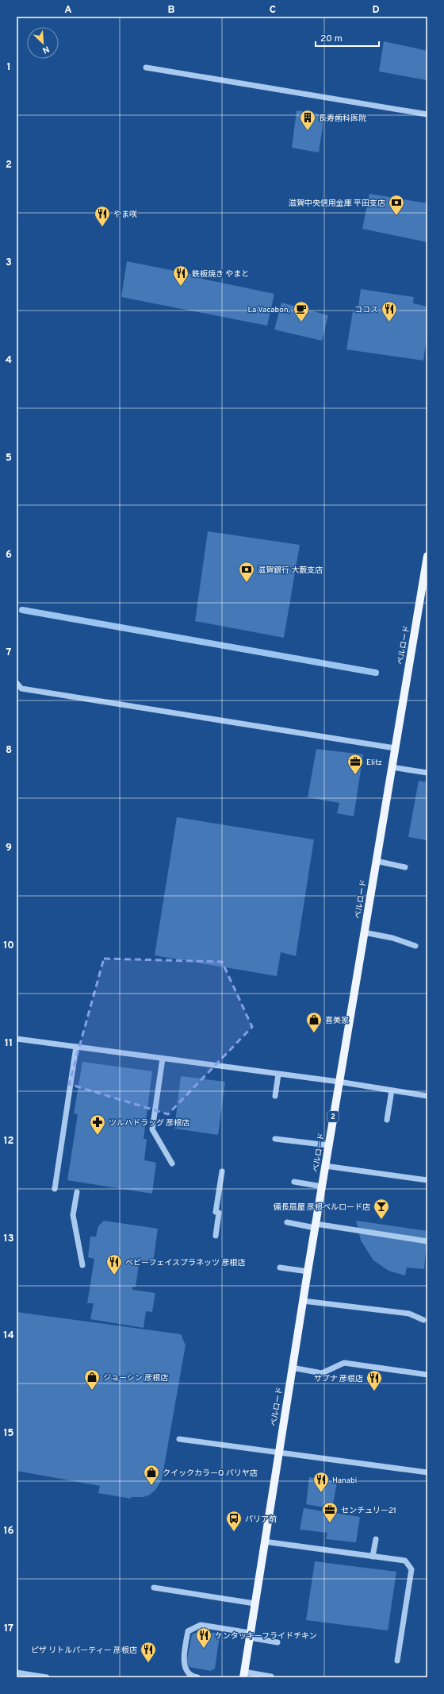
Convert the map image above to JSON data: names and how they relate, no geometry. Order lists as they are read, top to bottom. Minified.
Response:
{"streets":{"main road":["ベルロード","2"]},"places":{"building":["長寿歯科医院"],"bank":["滋賀中央信用金庫 平田支店","滋賀銀行 大藪支店"],"restaurant":["やま咲","鉄板焼き やまと","ココス","ベビーフェイスプラネッツ 彦根店","サプナ 彦根店","Hanabi","ケンタッキーフライドチキン","ピザ リトルパーティー 彦根店"],"cafe":["La Vacabon,"],"office":["Elitz","センチュリー21"],"shop":["喜美家","ジョーシン 彦根店","クイックカラーQ パリヤ店"],"pharmacy":["ツルハドラッグ 彦根店"],"bar":["備長扇屋 彦根ベルロード店"],"bus stop":["パリア前"]},"scale_bar":"20 m","north":"bottom right","grid":{"columns":["A","B","C","D"],"rows":["1","2","3","4","5","6","7","8","9","10","11","12","13","14","15","16","17"]}}
